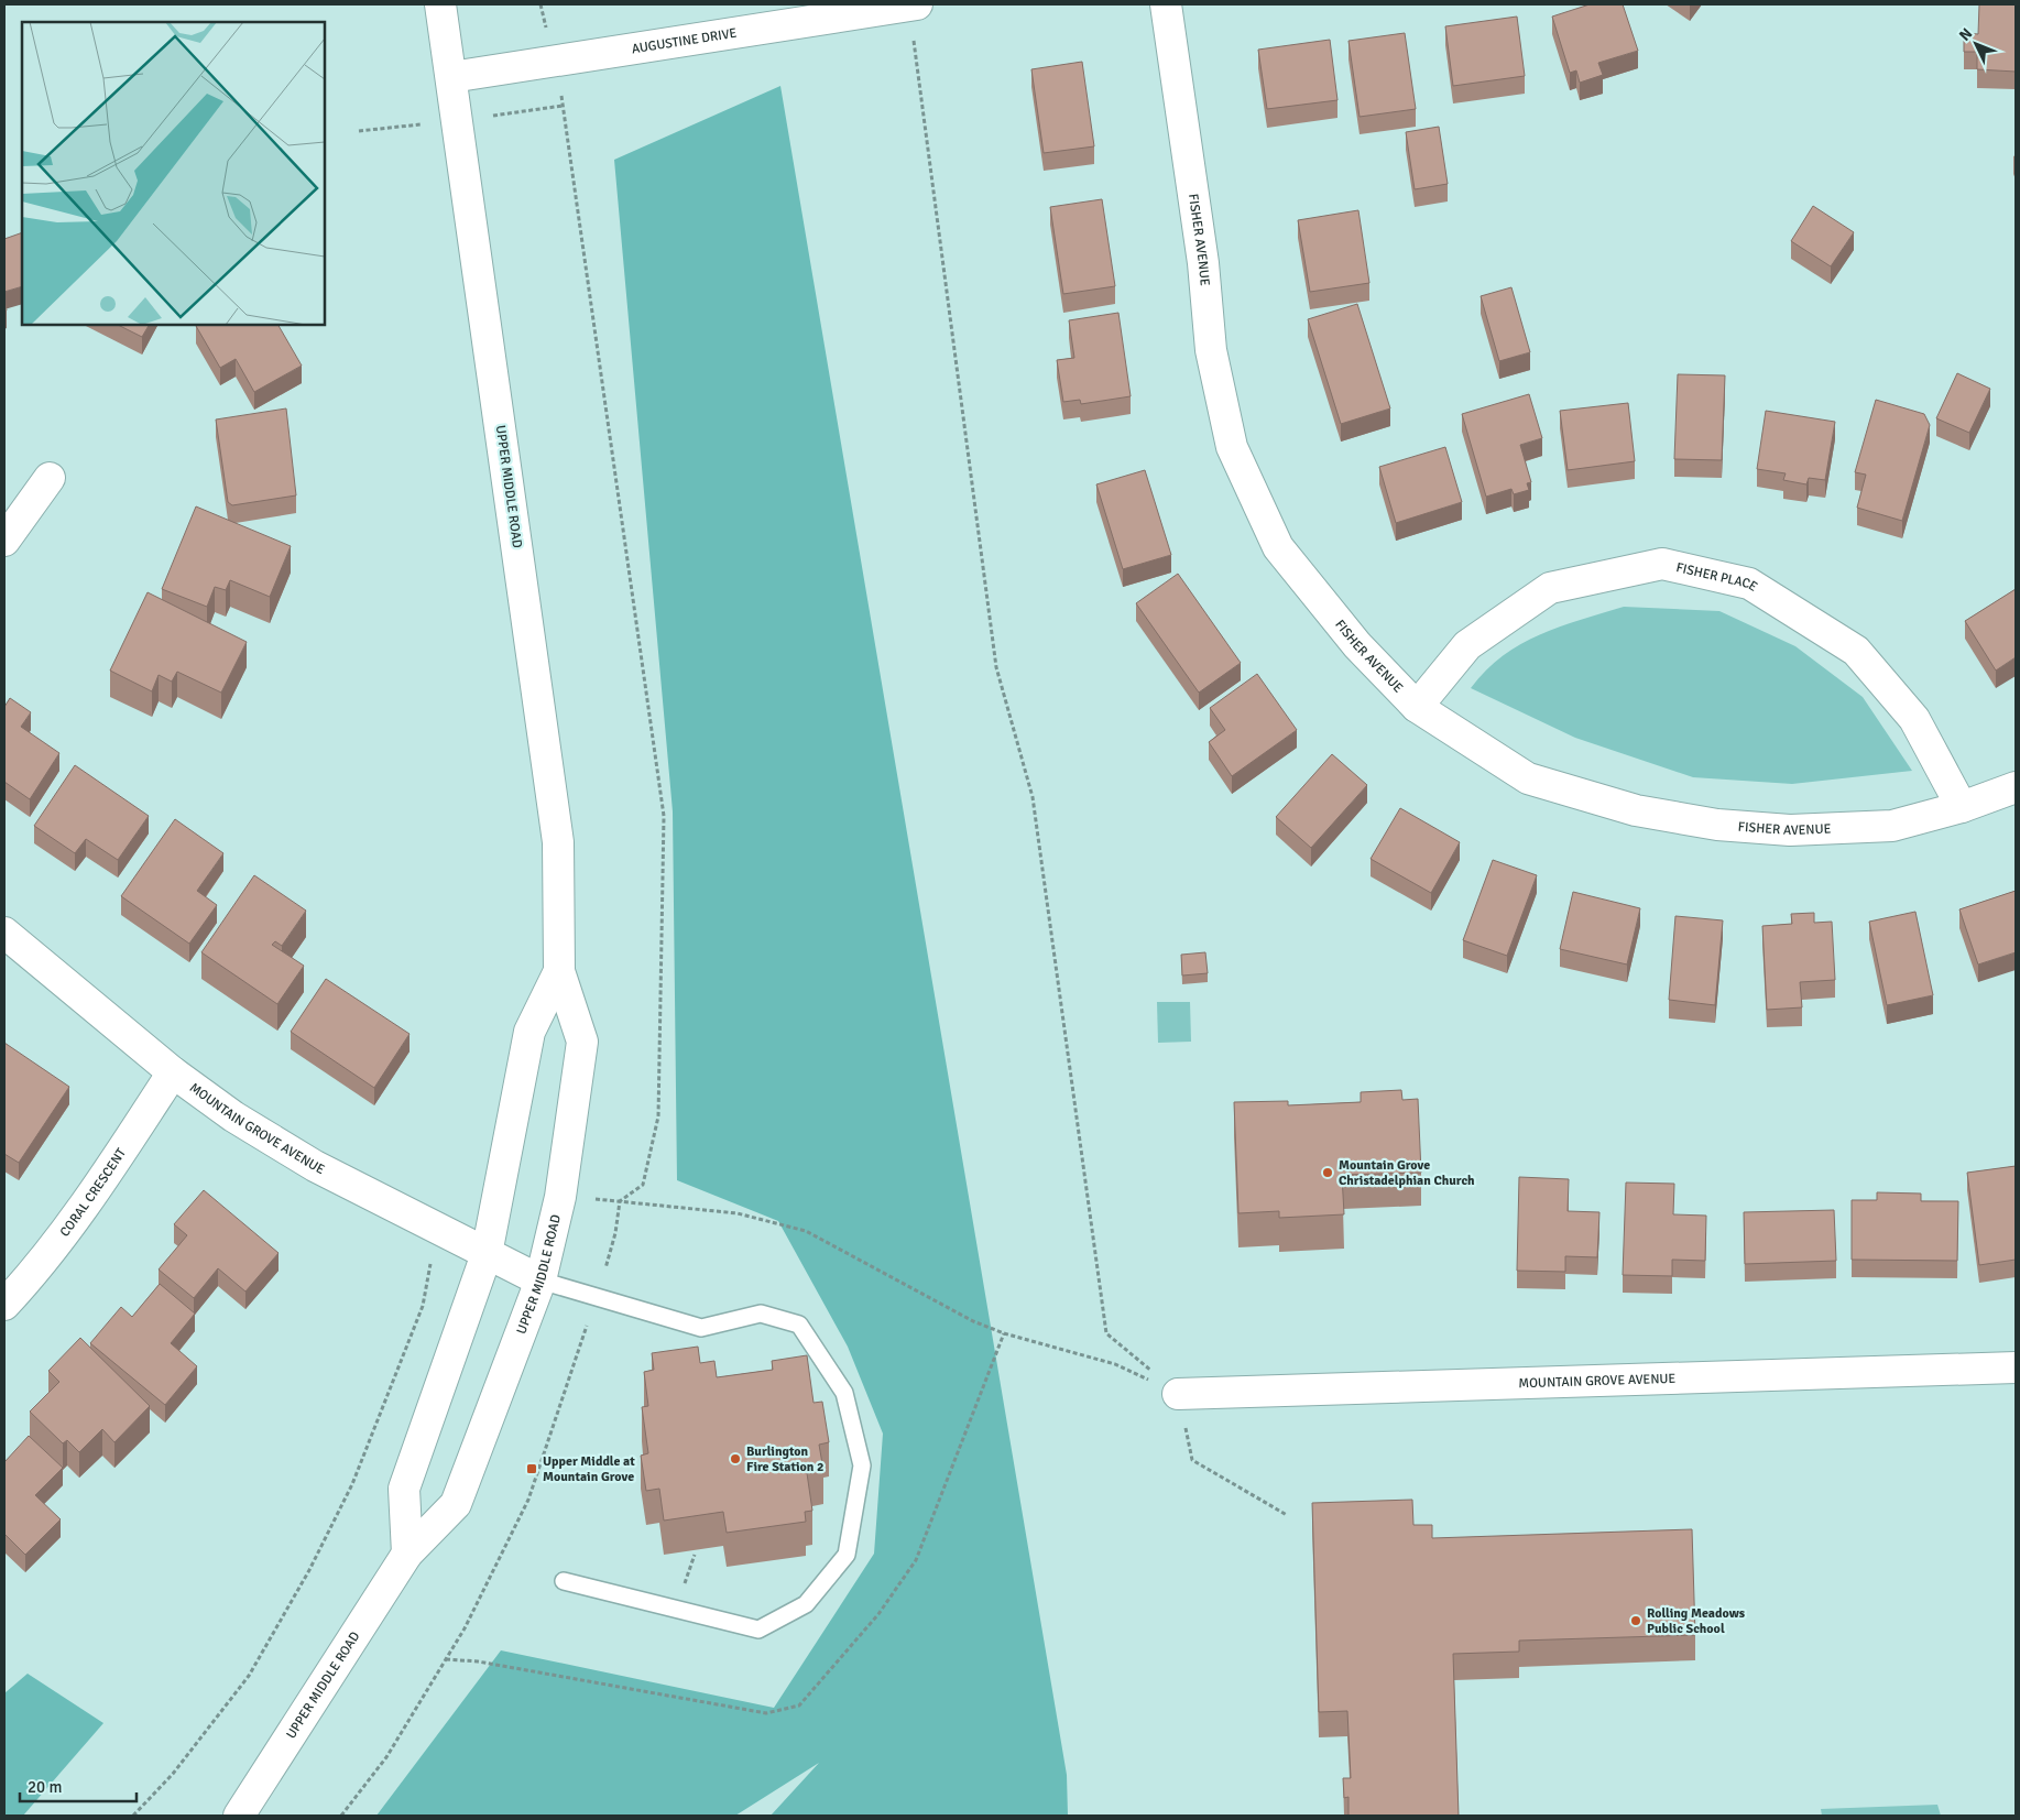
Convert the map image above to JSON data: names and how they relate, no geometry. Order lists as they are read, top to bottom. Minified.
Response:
{"streets":{"street":["AUGUSTINE DRIVE","FISHER AVENUE","UPPER MIDDLE ROAD","FISHER PLACE","MOUNTAIN GROVE AVENUE","CORAL CRESCENT"]},"crossings":[["AUGUSTINE DRIVE","UPPER MIDDLE ROAD"],["FISHER AVENUE","FISHER PLACE"],["UPPER MIDDLE ROAD","MOUNTAIN GROVE AVENUE"],["MOUNTAIN GROVE AVENUE","CORAL CRESCENT"]],"places":{"other":["Mountain Grove Christadelphian Church","Burlington Fire Station 2","Rolling Meadows Public School"],"transit":["Upper Middle at Mountain Grove"]},"scale_bar":"20 m","north":"top left"}
